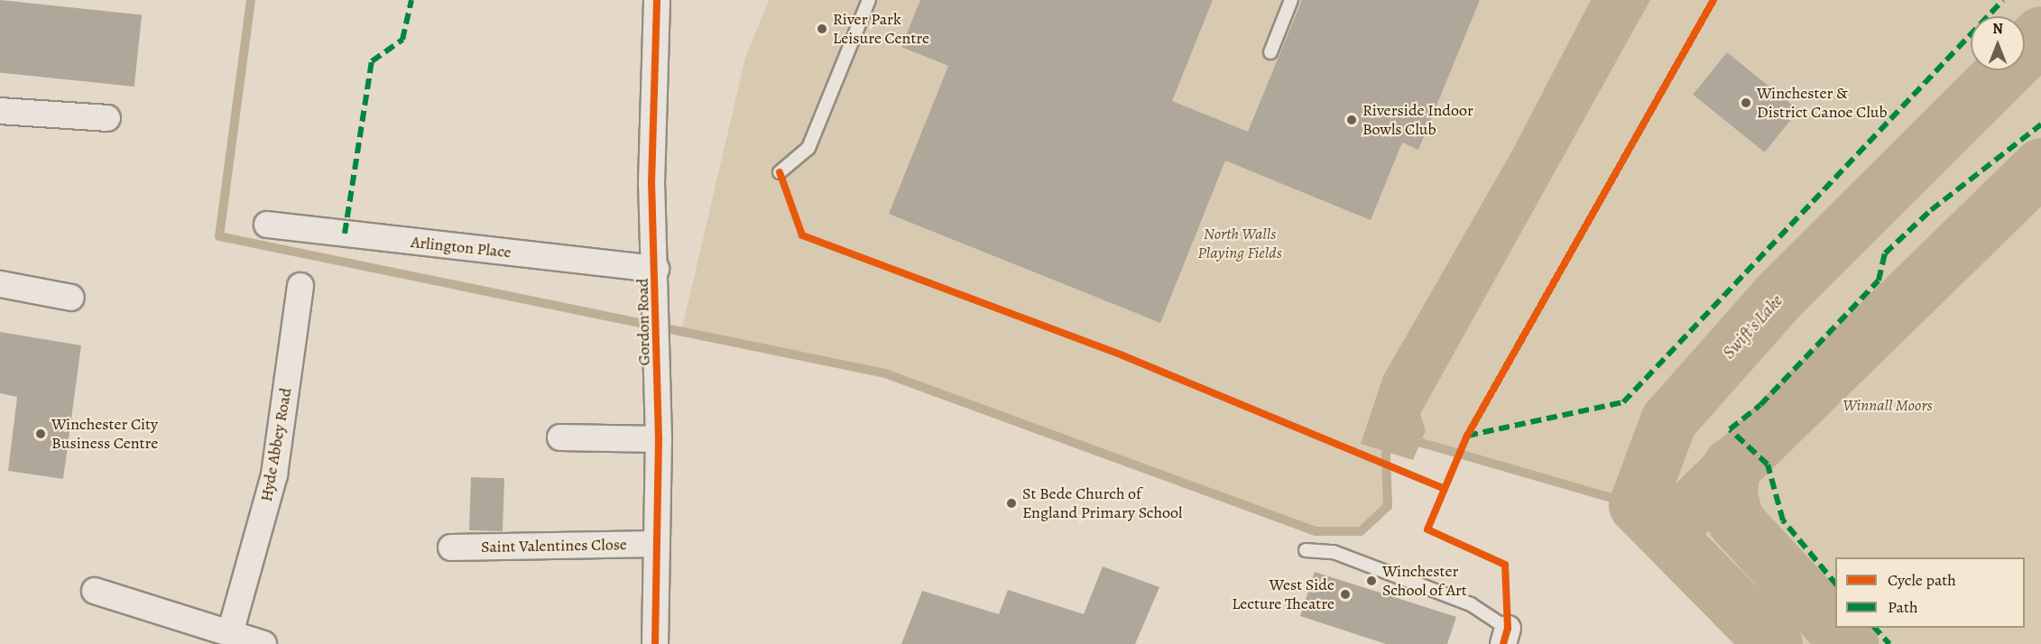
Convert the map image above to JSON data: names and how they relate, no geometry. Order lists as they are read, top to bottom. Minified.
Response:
{"streets":{"street":["Arlington Place","Gordon Road","Hyde Abbey Road","Saint Valentines Close"]},"crossings":[["Arlington Place","Gordon Road"],["Gordon Road","Saint Valentines Close"]],"water":["Swift's Lake"],"parks":["North Walls Playing Fields","Winnall Moors"],"places":["River Park Leisure Centre","Winchester & District Canoe Club","Riverside Indoor Bowls Club","Winchester City Business Centre","St Bede Church of England Primary School","Winchester School of Art","West Side Lecture Theatre"],"legend":["Cycle path","Path"],"north":"top"}
